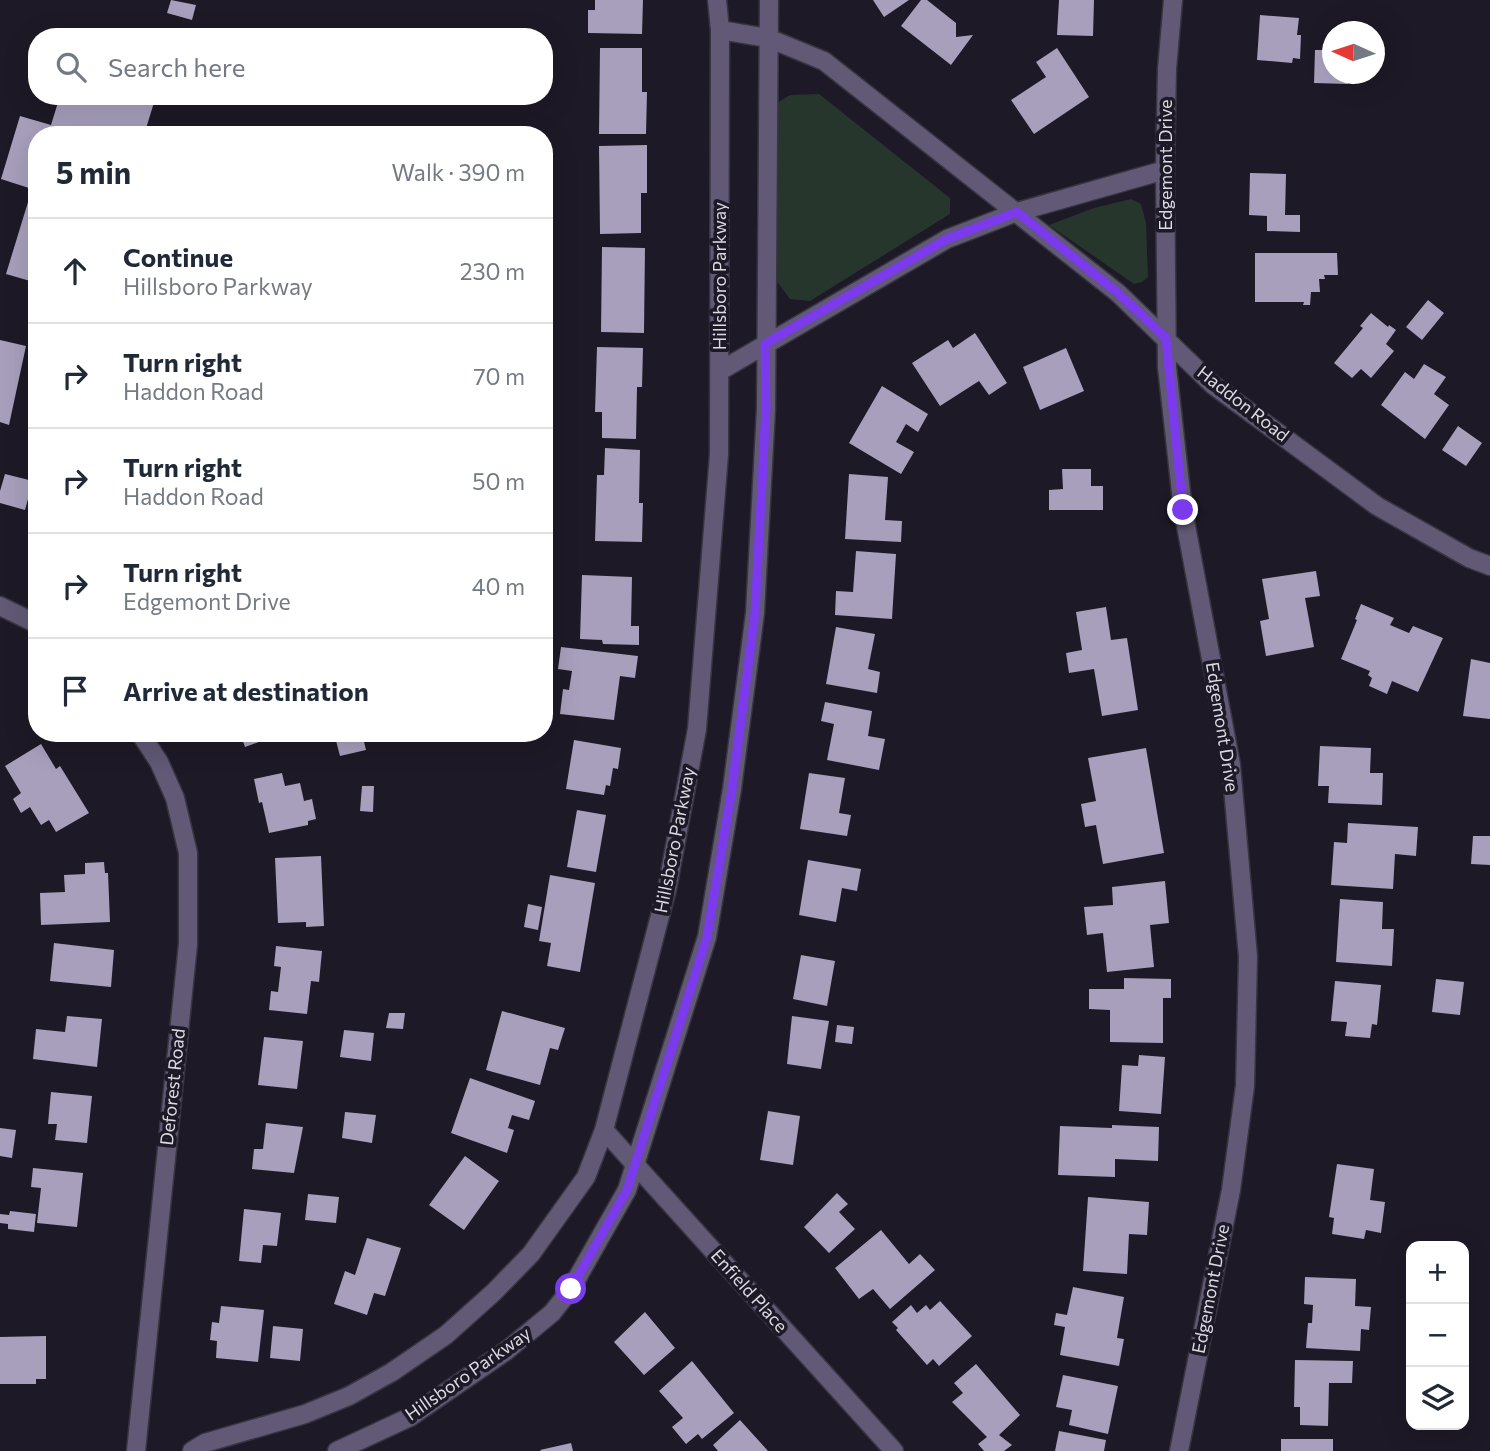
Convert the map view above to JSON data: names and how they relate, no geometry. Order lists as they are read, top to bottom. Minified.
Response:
{"streets":{"street":["Edgemont Drive","Hillsboro Parkway","Haddon Road","Deforest Road","Enfield Place"]},"crossings":[["Edgemont Drive","Haddon Road"],["Hillsboro Parkway","Haddon Road"],["Hillsboro Parkway","Enfield Place"]],"north":"left","page":{"search":"Search here","heading":["5 min","Walk · 390 m"],"list":[["Continue","Hillsboro Parkway","230 m"],["Turn right","Haddon Road","70 m"],["Turn right","Haddon Road","50 m"],["Turn right","Edgemont Drive","40 m"],"Arrive at destination"],"map_buttons":["+","−"]}}
